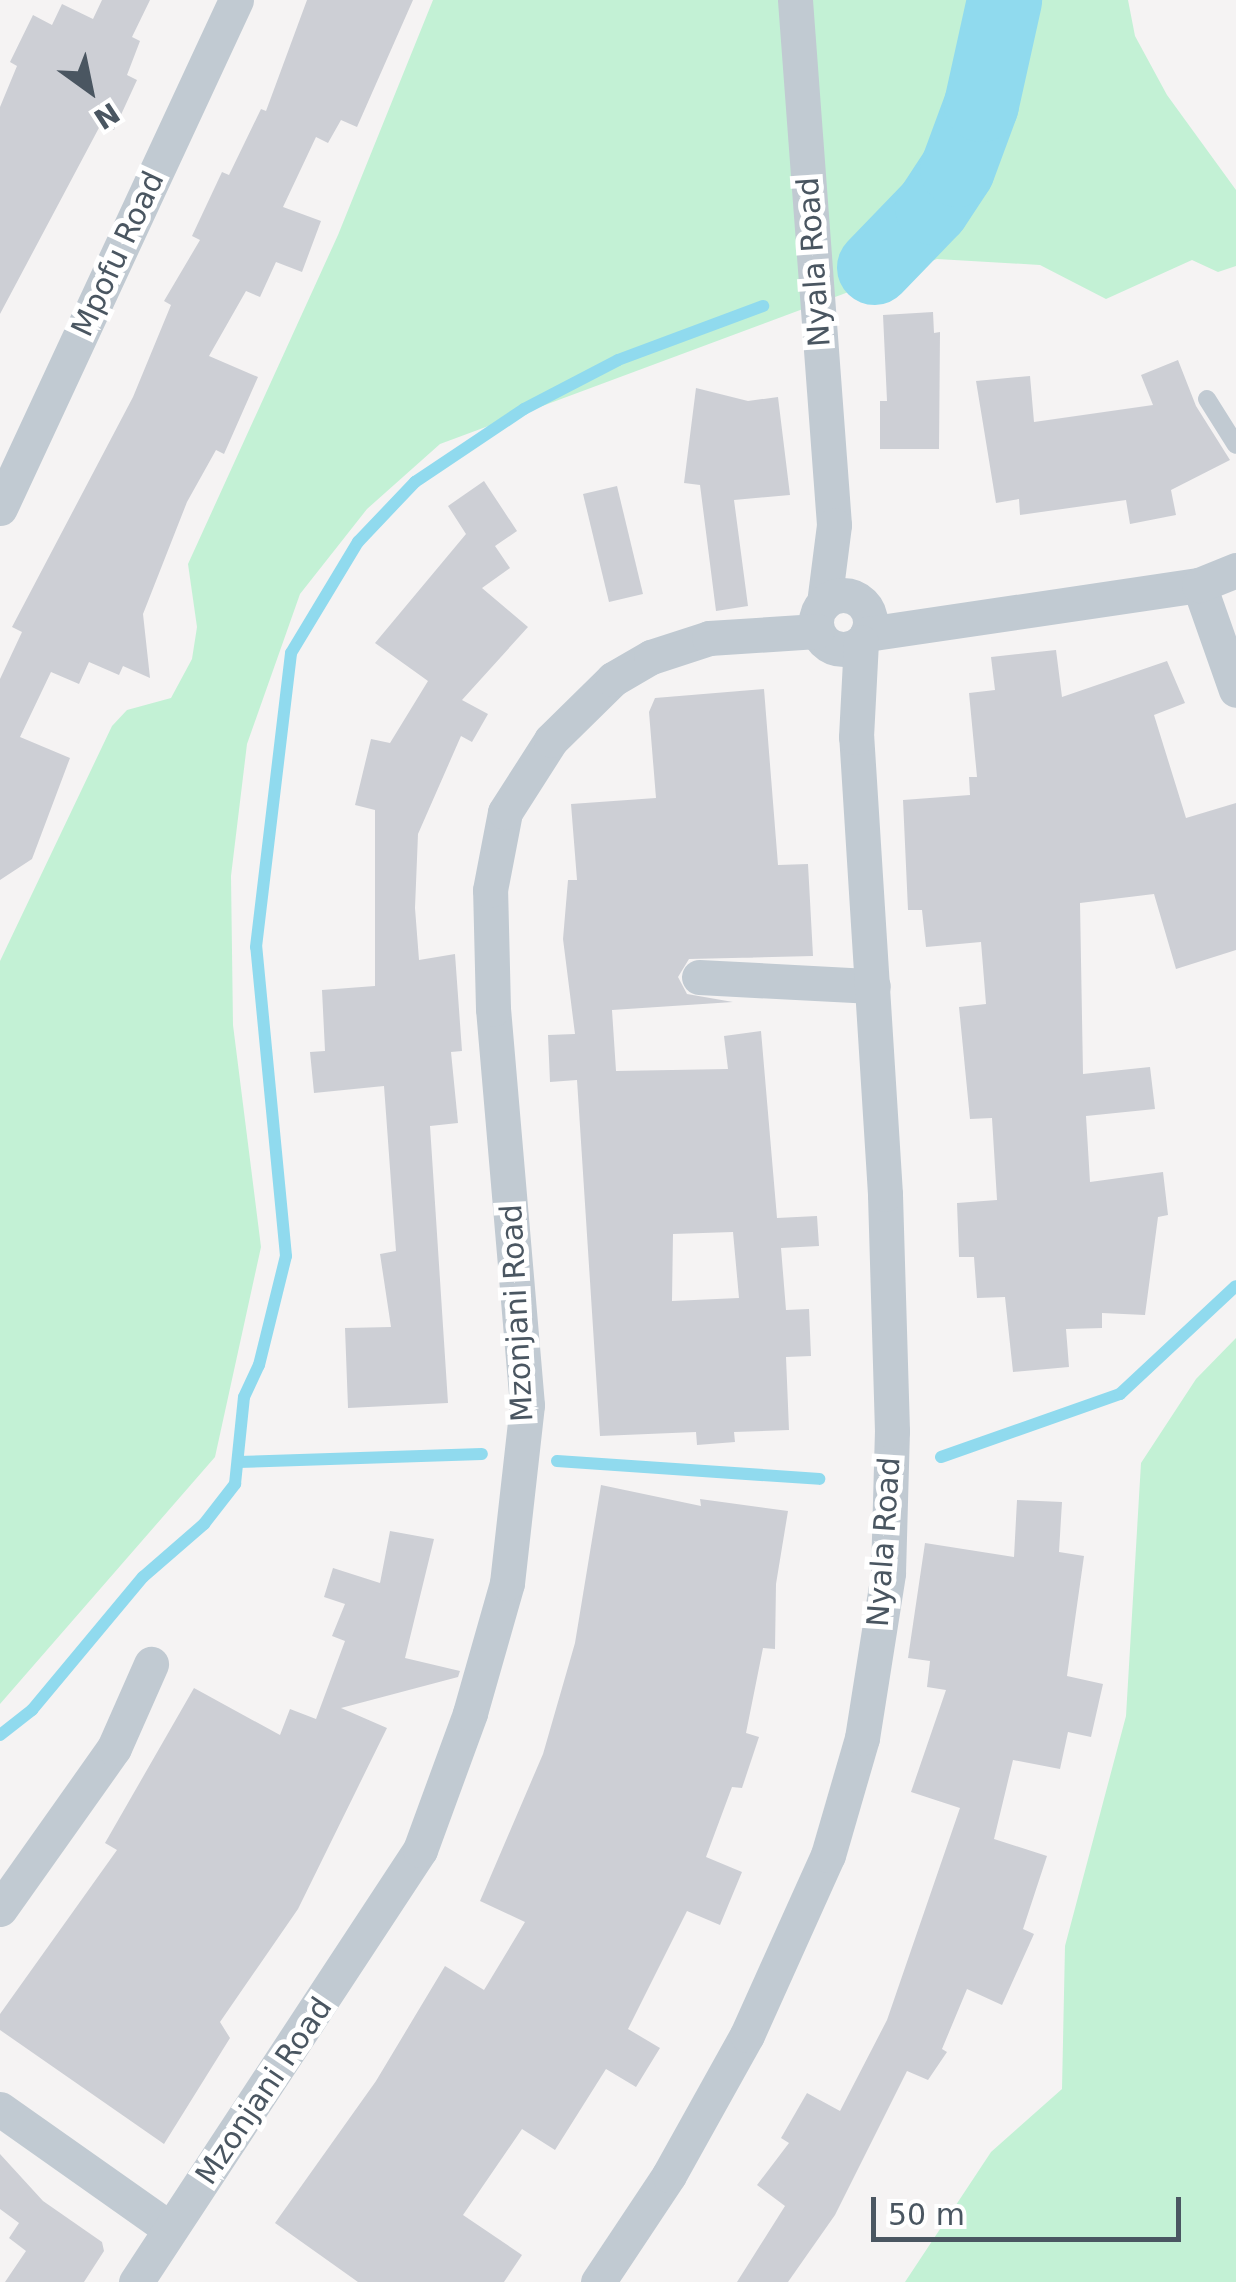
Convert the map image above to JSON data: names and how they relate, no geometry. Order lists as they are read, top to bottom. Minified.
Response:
{"streets":{"street":["Mpofu Road","Nyala Road","Mzonjani Road"]},"crossings":[["Nyala Road","Mzonjani Road"]],"scale_bar":"50 m","north":"bottom right"}
